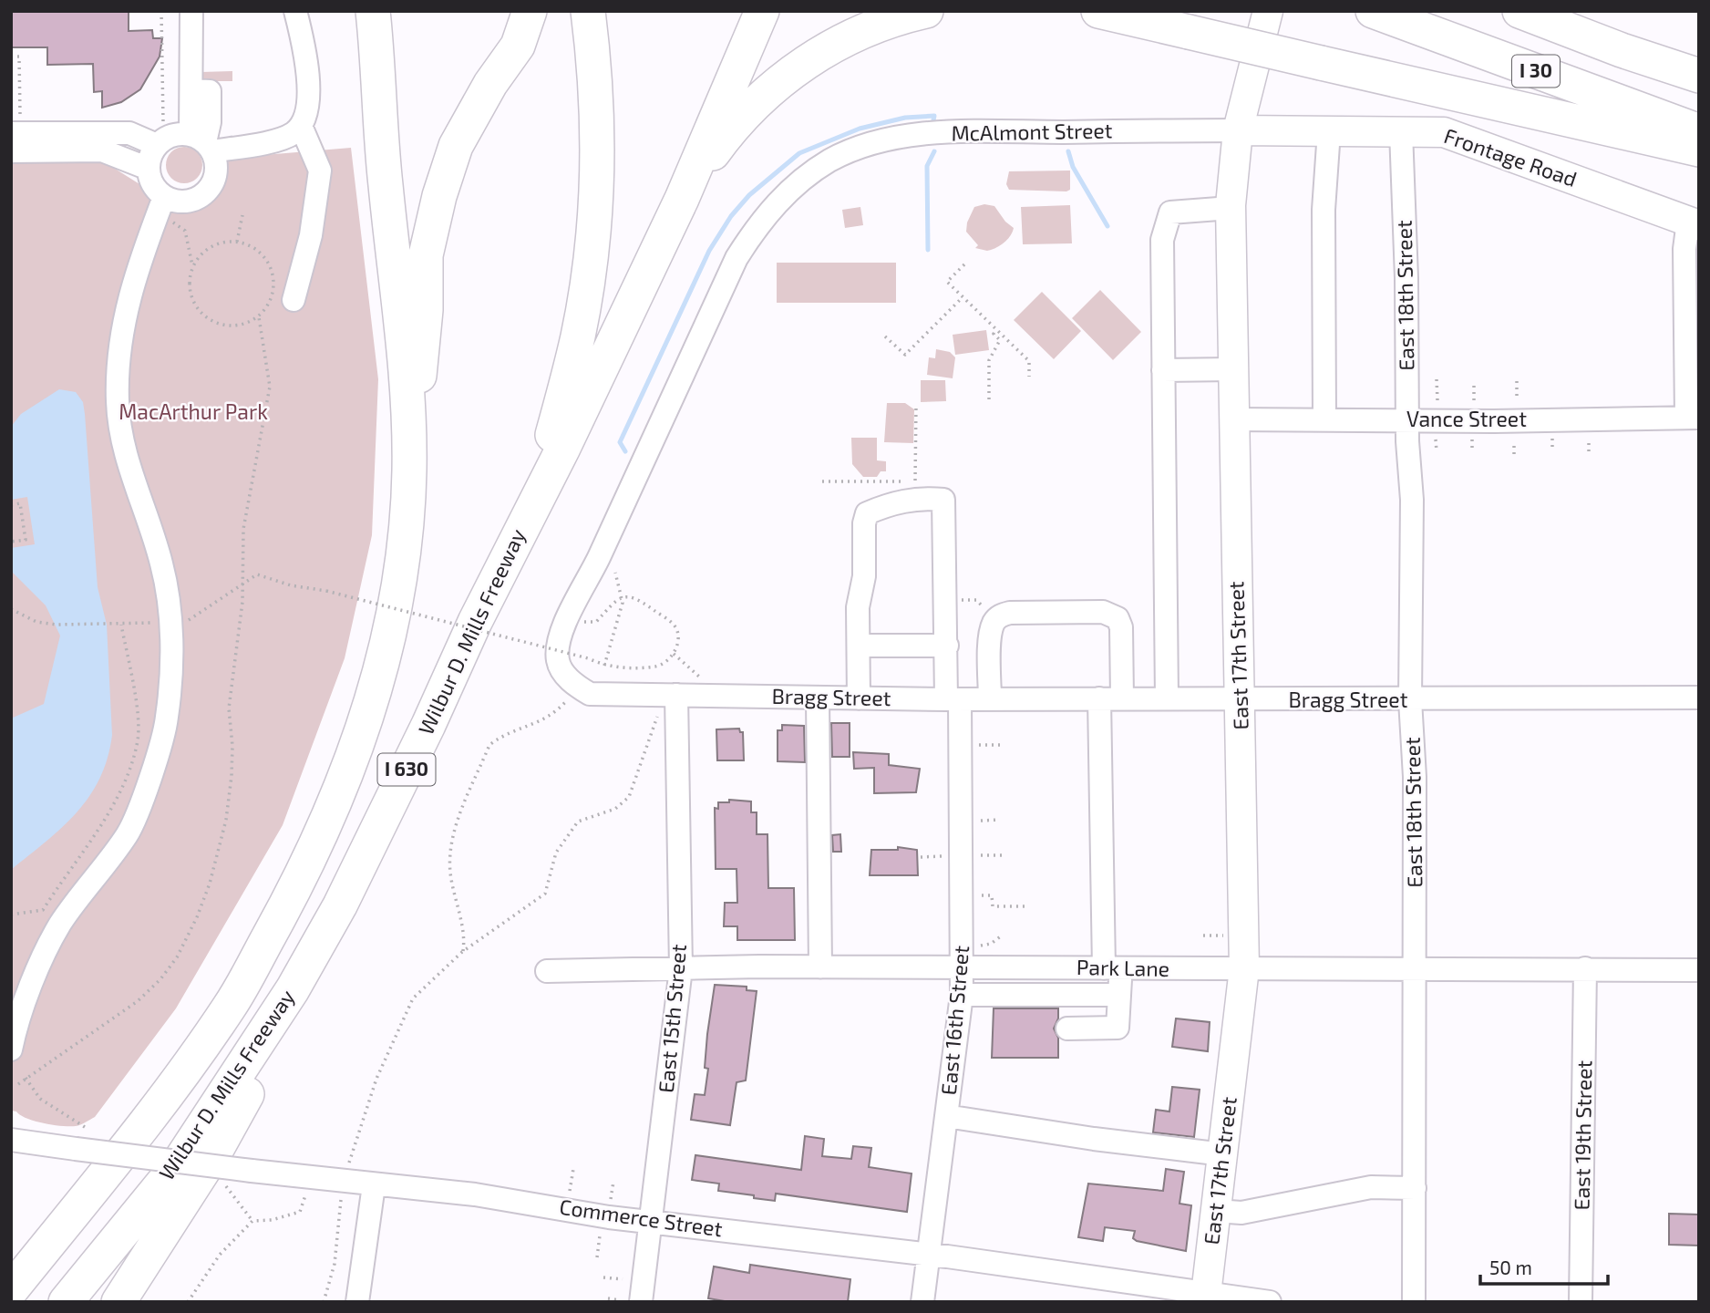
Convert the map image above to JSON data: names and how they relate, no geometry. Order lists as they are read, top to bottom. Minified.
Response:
{"streets":{"highway":["I 30","Wilbur D. Mills Freeway","I 630"],"main road":["Frontage Road","East 17th Street"],"street":["McAlmont Street","East 18th Street","Vance Street","Bragg Street","Park Lane","East 15th Street","East 16th Street","East 19th Street","Commerce Street"]},"crossings":[["McAlmont Street","Frontage Road"],["McAlmont Street","East 17th Street"],["McAlmont Street","Bragg Street"],["Frontage Road","East 18th Street"],["Frontage Road","East 17th Street"],["East 18th Street","Vance Street"],["East 18th Street","Bragg Street"],["East 18th Street","Park Lane"],["Vance Street","East 17th Street"],["East 17th Street","Bragg Street"],["East 17th Street","Park Lane"],["East 17th Street","Commerce Street"],["Bragg Street","East 15th Street"],["Bragg Street","East 16th Street"],["Park Lane","East 15th Street"],["Park Lane","East 16th Street"],["Park Lane","East 19th Street"],["East 15th Street","Commerce Street"],["East 16th Street","Commerce Street"]],"parks":["MacArthur Park"],"scale_bar":"50 m"}
